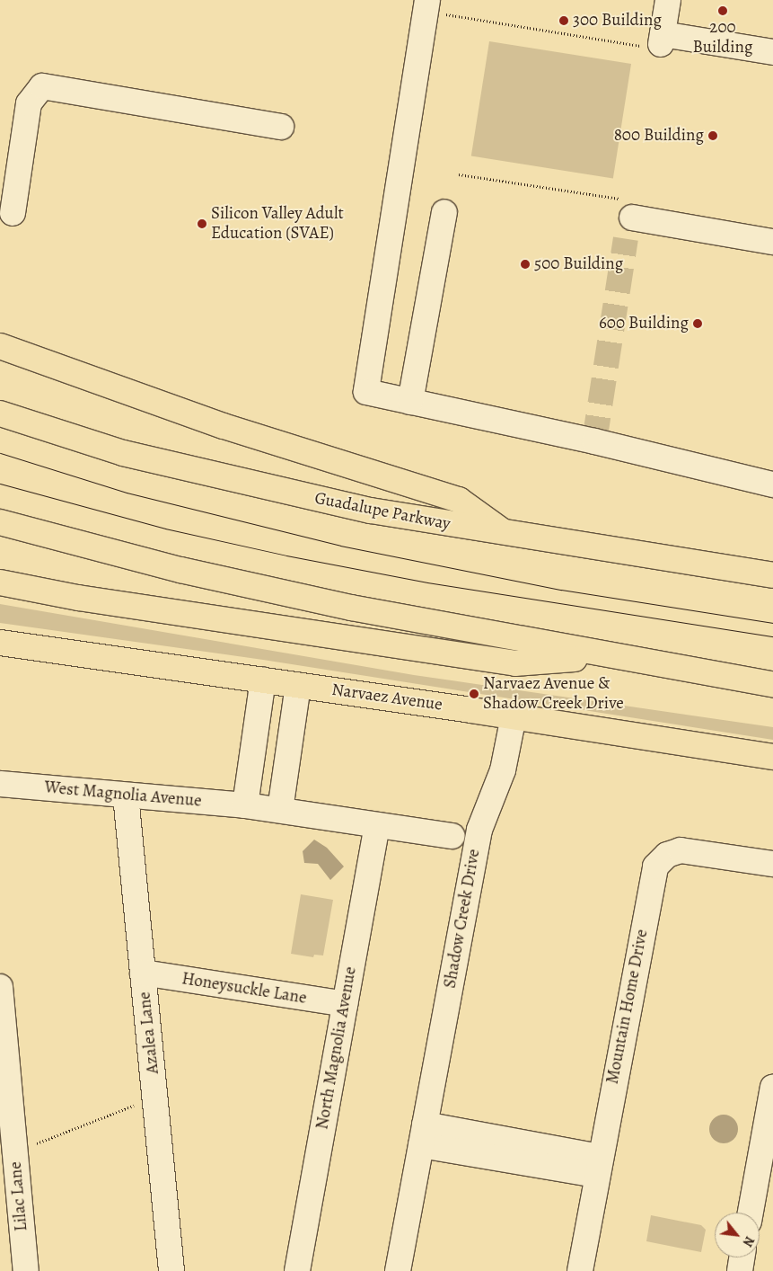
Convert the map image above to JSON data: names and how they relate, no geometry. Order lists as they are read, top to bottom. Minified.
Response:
{"streets":{"main road":["Guadalupe Parkway","Narvaez Avenue"],"street":["West Magnolia Avenue","Shadow Creek Drive","Honeysuckle Lane","Mountain Home Drive","Azalea Lane","North Magnolia Avenue","Lilac Lane"]},"crossings":[["Narvaez Avenue","Shadow Creek Drive"],["West Magnolia Avenue","Azalea Lane"],["Honeysuckle Lane","Azalea Lane"],["Honeysuckle Lane","North Magnolia Avenue"]],"places":["200 Building","300 Building","800 Building","Silicon Valley Adult Education (SVAE)","500 Building","600 Building","Narvaez Avenue & Shadow Creek Drive"],"north":"bottom right"}
